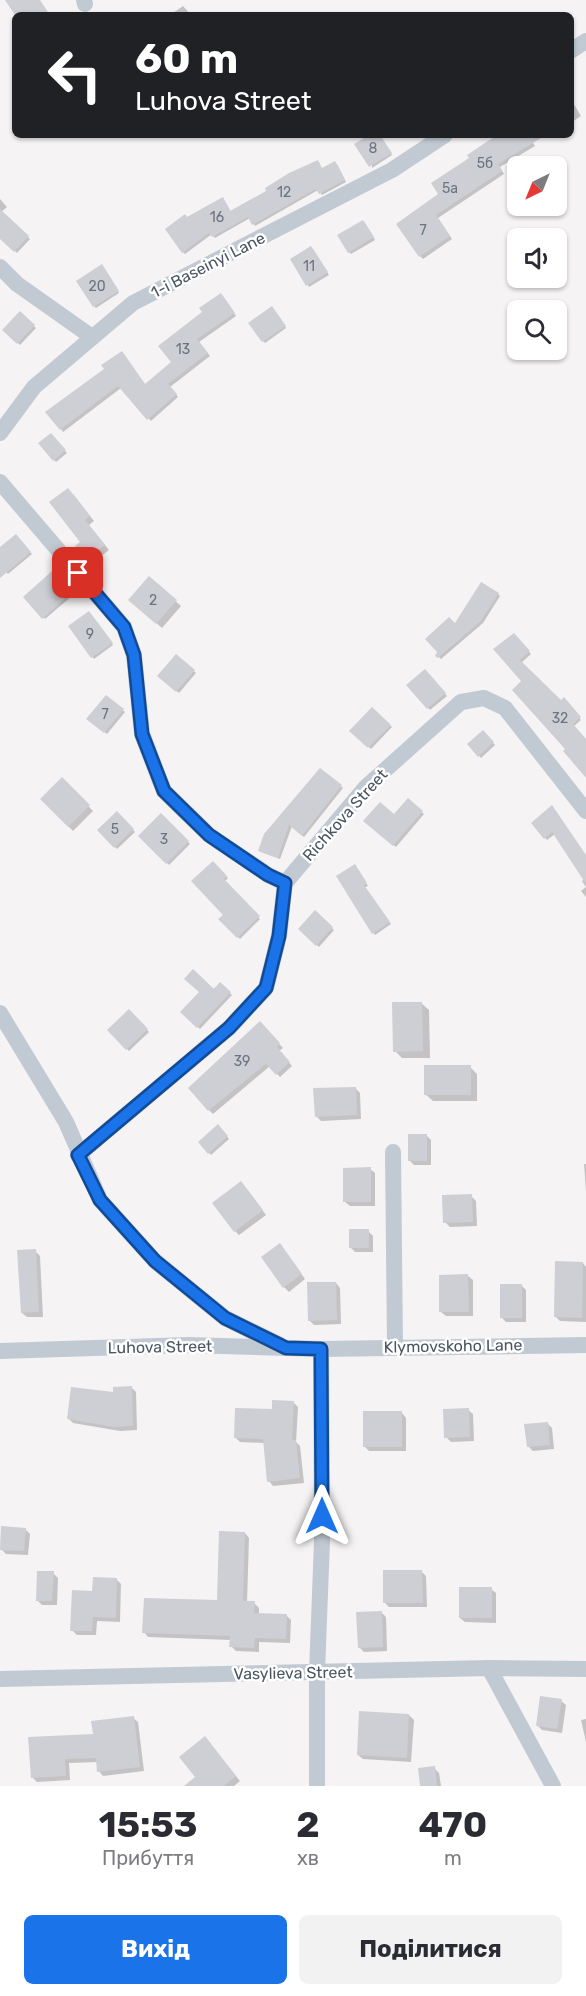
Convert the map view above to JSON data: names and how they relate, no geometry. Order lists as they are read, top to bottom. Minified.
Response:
{"streets":{"street":["1-i Baseinyi Lane","Richkova Street","Klymovskoho Lane","Luhova Street","Vasylieva Street"]},"crossings":[["Klymovskoho Lane","Luhova Street"]],"house_numbers":["8","5б","5а","12","16","7","11","20","13","2","9","7","32","5","3","39"],"north":"bottom left","page":{"turn":["60 m","Luhova Street"],"eta":["15:53","Прибуття","2","хв","470","m"],"buttons":["Вихід","Поділитися"]}}
